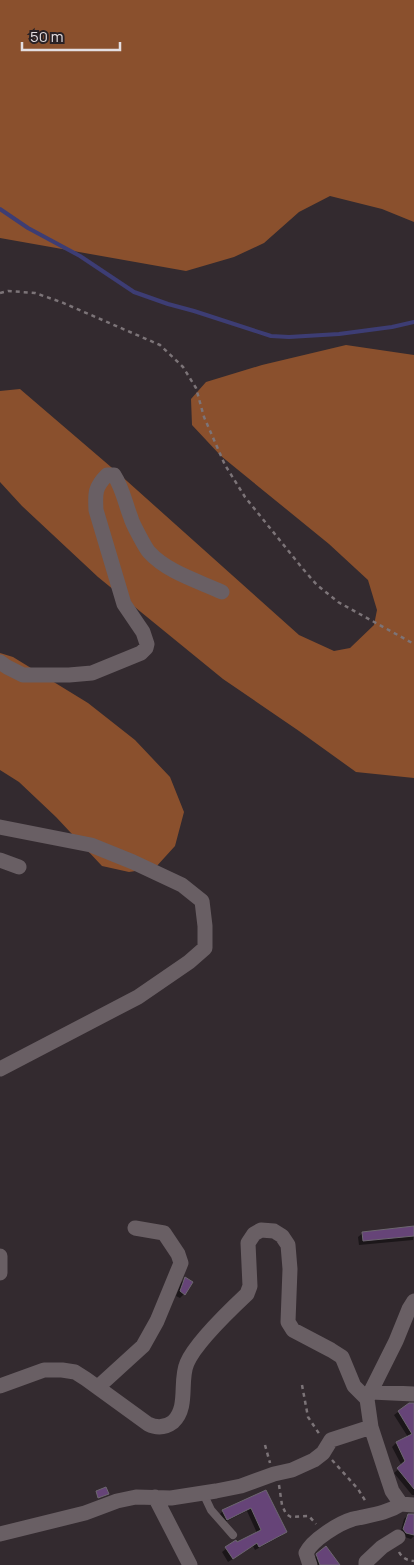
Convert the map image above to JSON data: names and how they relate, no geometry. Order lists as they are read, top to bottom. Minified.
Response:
{"scale_bar":"50 m"}
